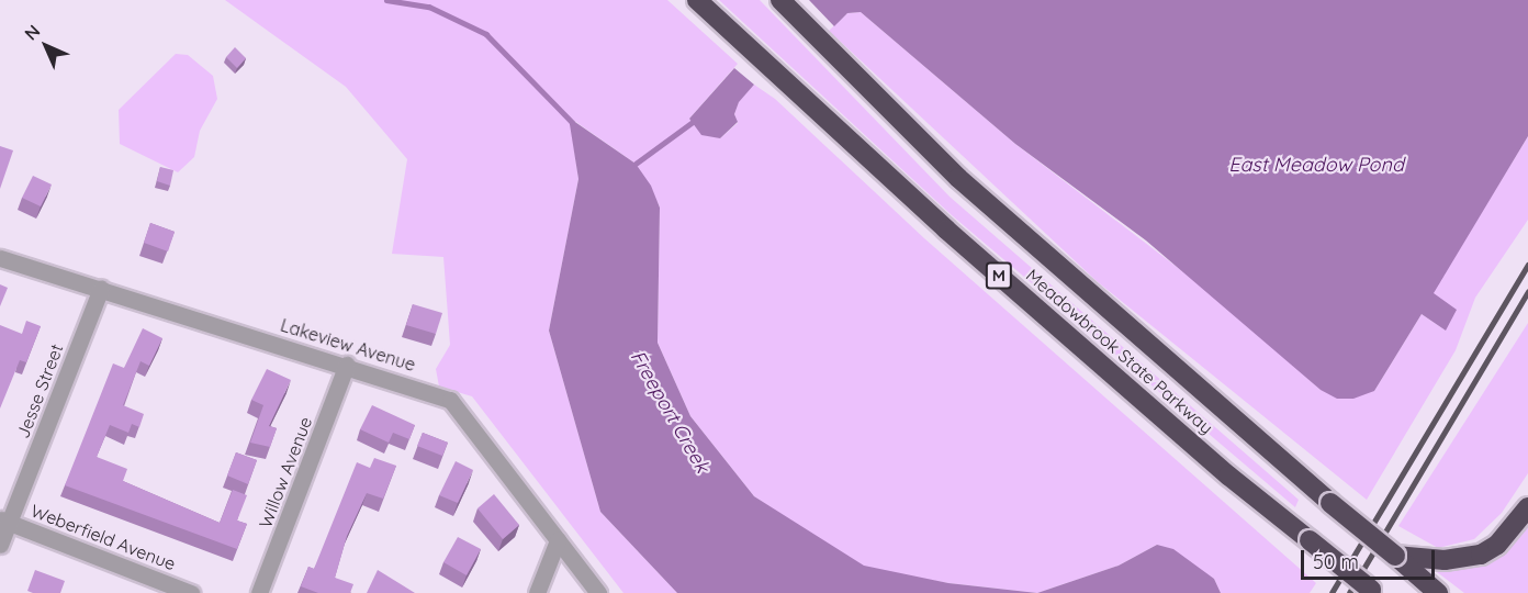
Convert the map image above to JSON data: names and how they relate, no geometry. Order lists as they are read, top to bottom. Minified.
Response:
{"streets":{"highway":["M","Meadowbrook State Parkway"],"street":["Lakeview Avenue","Jesse Street","Willow Avenue","Weberfield Avenue"]},"crossings":[["Lakeview Avenue","Jesse Street"],["Lakeview Avenue","Willow Avenue"],["Jesse Street","Weberfield Avenue"]],"water":["East Meadow Pond","Freeport Creek"],"scale_bar":"50 m","north":"top left"}
